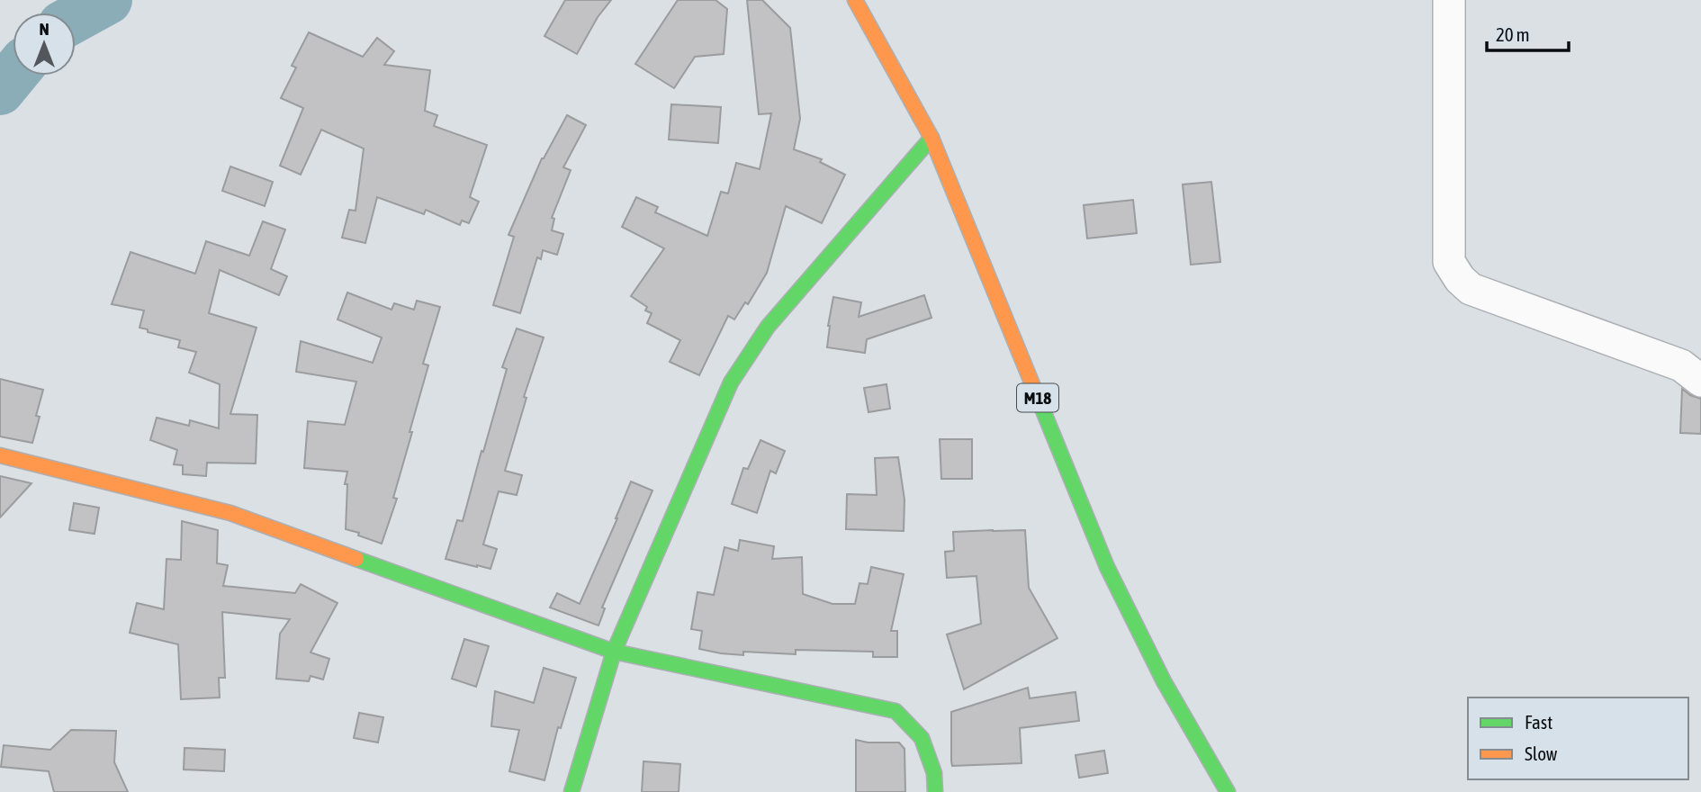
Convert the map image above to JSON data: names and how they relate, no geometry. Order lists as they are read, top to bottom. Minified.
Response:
{"streets":{"street":["M18"]},"legend":["Fast","Slow"],"scale_bar":"20 m","north":"top"}
